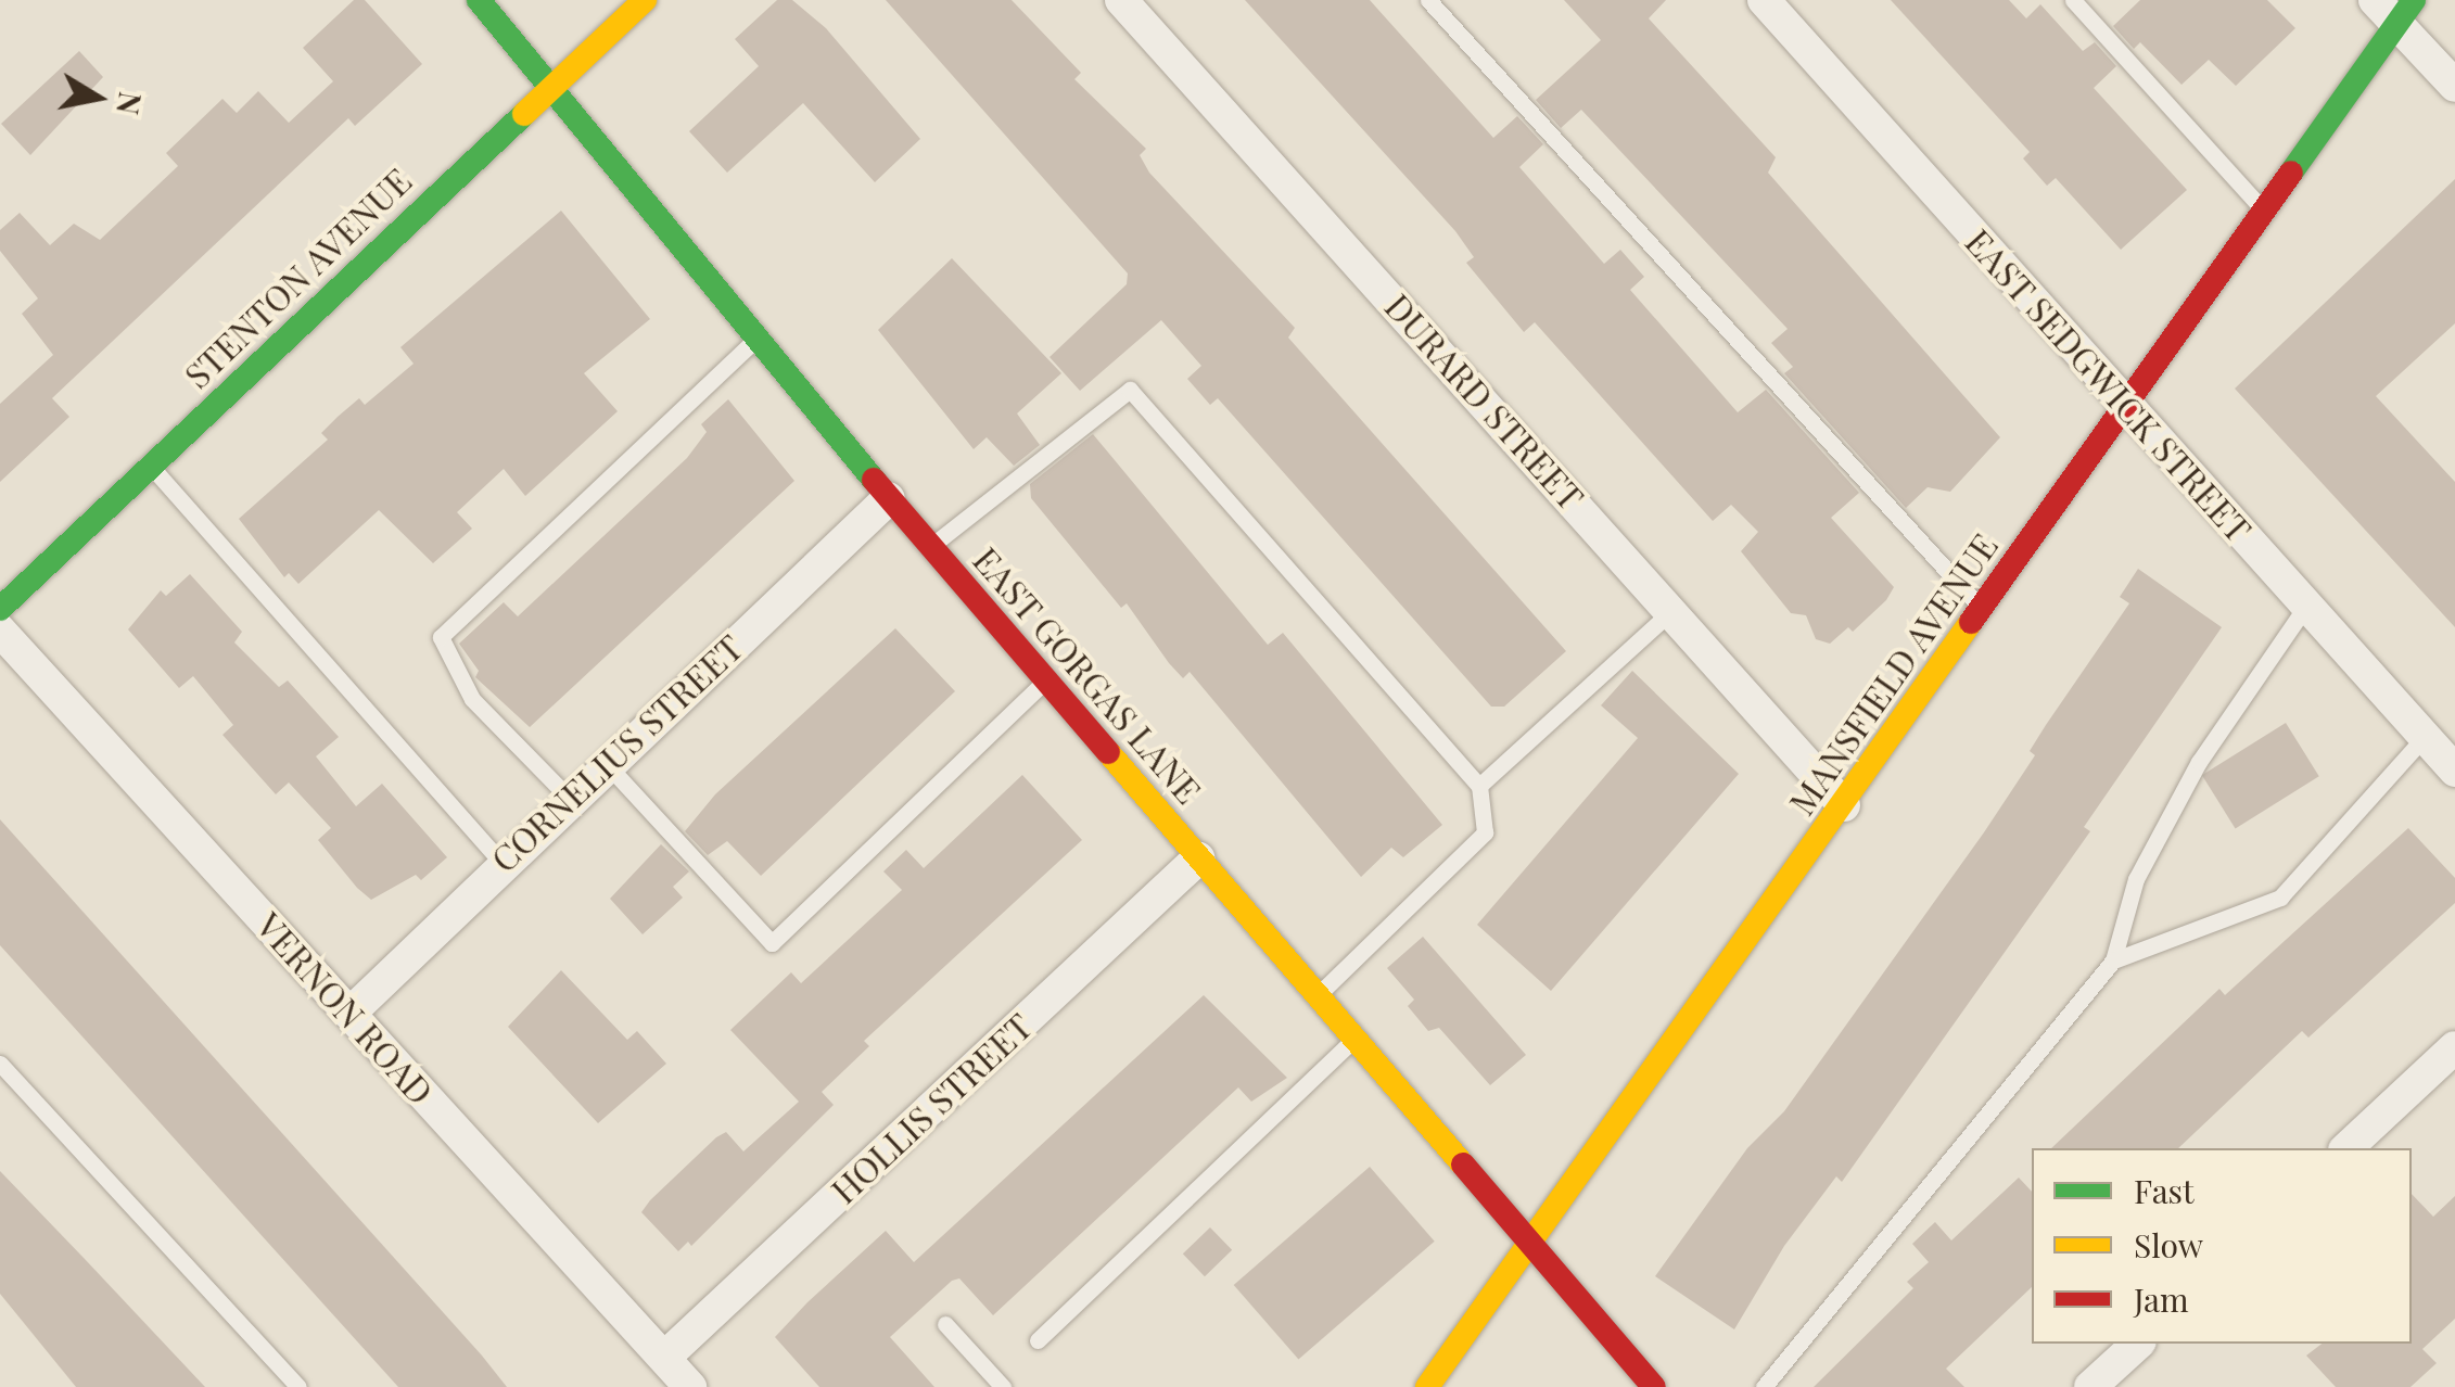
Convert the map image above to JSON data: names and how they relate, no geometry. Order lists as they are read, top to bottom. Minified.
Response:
{"streets":{"street":["STENTON AVENUE","EAST SEDGWICK STREET","DURARD STREET","MANSFIELD AVENUE","EAST GORGAS LANE","CORNELIUS STREET","VERNON ROAD","HOLLIS STREET"]},"crossings":[["STENTON AVENUE","EAST GORGAS LANE"],["EAST SEDGWICK STREET","MANSFIELD AVENUE"],["DURARD STREET","MANSFIELD AVENUE"],["MANSFIELD AVENUE","EAST GORGAS LANE"],["EAST GORGAS LANE","CORNELIUS STREET"],["EAST GORGAS LANE","HOLLIS STREET"],["CORNELIUS STREET","VERNON ROAD"],["VERNON ROAD","HOLLIS STREET"]],"legend":["Fast","Slow","Jam"],"north":"right"}
